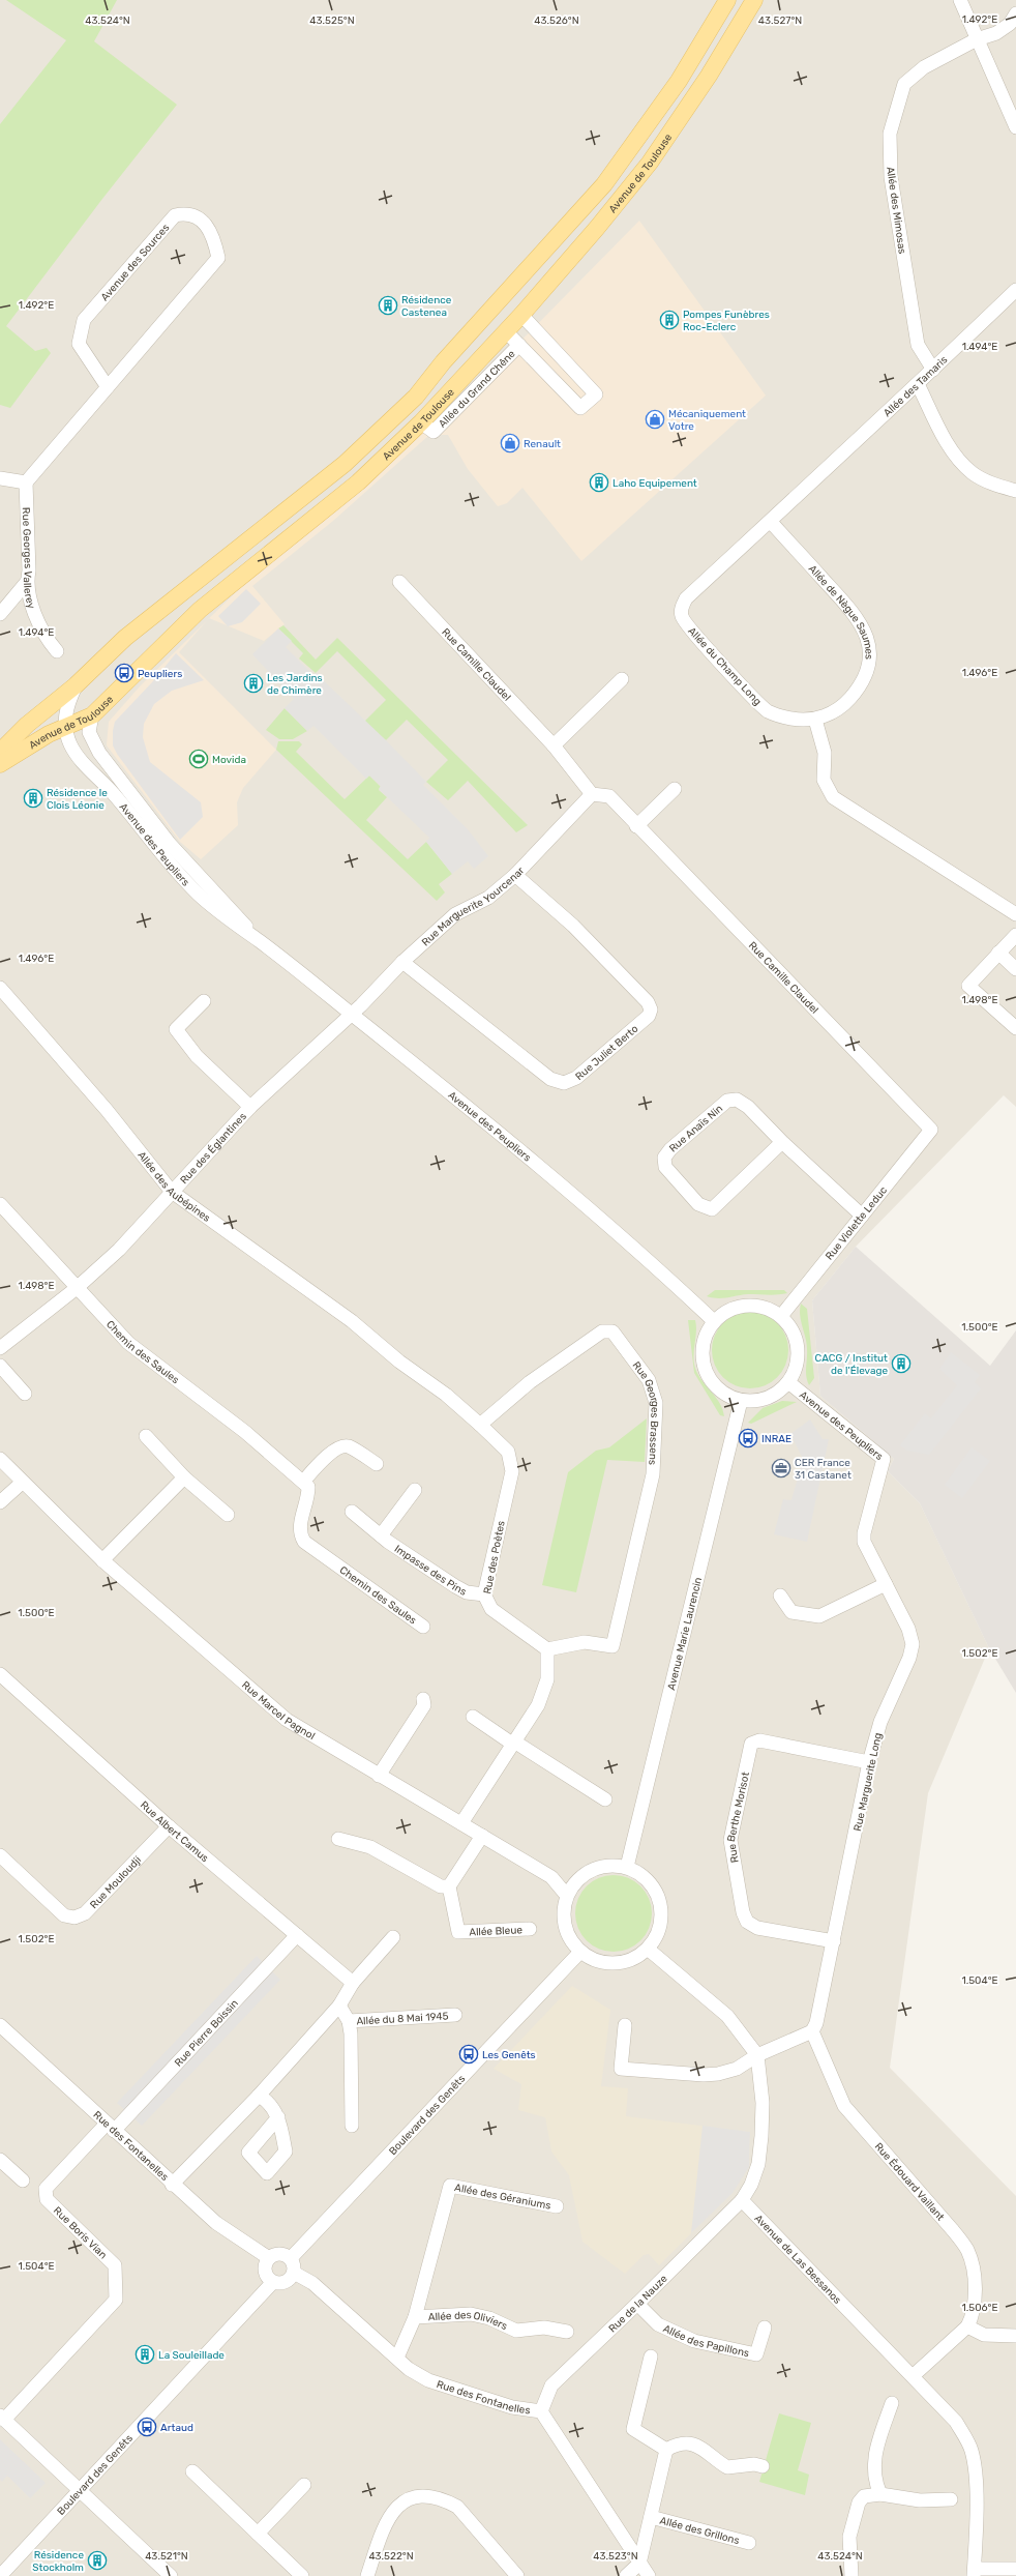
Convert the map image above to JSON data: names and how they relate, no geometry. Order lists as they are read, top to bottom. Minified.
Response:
{"streets":{"main road":["Avenue de Toulouse"],"street":["Allée des Mimosas","Avenue des Sources","Allée des Tamaris","Allée du Grand Chêne","Rue Georges Vallerey","Allée de Nègue Saumes","Rue Camille Claudel","Allée du Champ Long","Avenue des Peupliers","Rue Marguerite Yourcenar","Rue Juliet Berto","Rue Anaïs Nin","Rue des Églantines","Allée des Aubépines","Rue Violette Leduc","Chemin des Saules","Rue Georges Brassens","Rue des Poètes","Impasse des Pins","Avenue Marie Laurencin","Rue Marcel Pagnol","Rue Marguerite Long","Rue Berthe Morisot","Rue Albert Camus","Rue Mouloudji","Allée Bleue","Allée du 8 Mai 1945","Rue Pierre Boissin","Boulevard des Genêts","Rue des Fontanelles","Rue Édouard Vaillant","Allée des Géraniums","Rue Boris Vian","Avenue de Las Bessanos","Rue de la Nauze","Allée des Oliviers","Allée des Papillons","Allée des Grillons"]},"crossings":[["Avenue de Toulouse","Allée du Grand Chêne"],["Avenue de Toulouse","Avenue des Peupliers"],["Allée des Mimosas","Allée des Tamaris"],["Avenue des Sources","Rue Georges Vallerey"],["Allée des Tamaris","Allée du Champ Long"],["Allée de Nègue Saumes","Allée du Champ Long"],["Rue Camille Claudel","Rue Marguerite Yourcenar"],["Rue Camille Claudel","Rue Violette Leduc"],["Avenue des Peupliers","Rue Marguerite Yourcenar"],["Avenue des Peupliers","Rue des Églantines"],["Avenue des Peupliers","Rue Violette Leduc"],["Avenue des Peupliers","Avenue Marie Laurencin"],["Avenue des Peupliers","Rue Marguerite Long"],["Rue Marguerite Yourcenar","Rue Juliet Berto"],["Rue Marguerite Yourcenar","Rue des Églantines"],["Rue Anaïs Nin","Rue Violette Leduc"],["Rue des Églantines","Allée des Aubépines"],["Rue des Églantines","Chemin des Saules"],["Allée des Aubépines","Rue Georges Brassens"],["Allée des Aubépines","Rue des Poètes"],["Rue Violette Leduc","Avenue Marie Laurencin"],["Rue Georges Brassens","Rue des Poètes"],["Rue des Poètes","Impasse des Pins"],["Avenue Marie Laurencin","Rue Marcel Pagnol"],["Avenue Marie Laurencin","Boulevard des Genêts"],["Rue Marcel Pagnol","Boulevard des Genêts"],["Rue Marguerite Long","Rue Berthe Morisot"],["Rue Marguerite Long","Rue Édouard Vaillant"],["Rue Albert Camus","Rue Mouloudji"],["Rue Albert Camus","Rue Pierre Boissin"],["Rue Pierre Boissin","Rue des Fontanelles"],["Rue Pierre Boissin","Rue Boris Vian"],["Boulevard des Genêts","Rue des Fontanelles"],["Rue des Fontanelles","Rue Boris Vian"],["Rue des Fontanelles","Rue de la Nauze"],["Allée des Géraniums","Allée des Oliviers"],["Avenue de Las Bessanos","Rue de la Nauze"],["Rue de la Nauze","Allée des Papillons"]],"places":{"building":["Résidence Castenea","Pompes Funèbres Roc-Eclerc","Laho Equipement","Les Jardins de Chimère","Résidence le Clois Léonie","CACG / Institut de l'Élevage","La Souleillade","Résidence Stockholm"],"shop":["Mécaniquement Votre","Renault"],"bus stop":["Peupliers","INRAE","Les Genêts","Artaud"],"sports":["Movida"],"office":["CER France 31 Castanet"]},"coordinates":["1.492°E","43.524°N","43.525°N","43.526°N","43.527°N","1.494°E","1.496°E","1.498°E","1.500°E","1.502°E","1.504°E","1.506°E","43.521°N","43.522°N","43.523°N"]}
